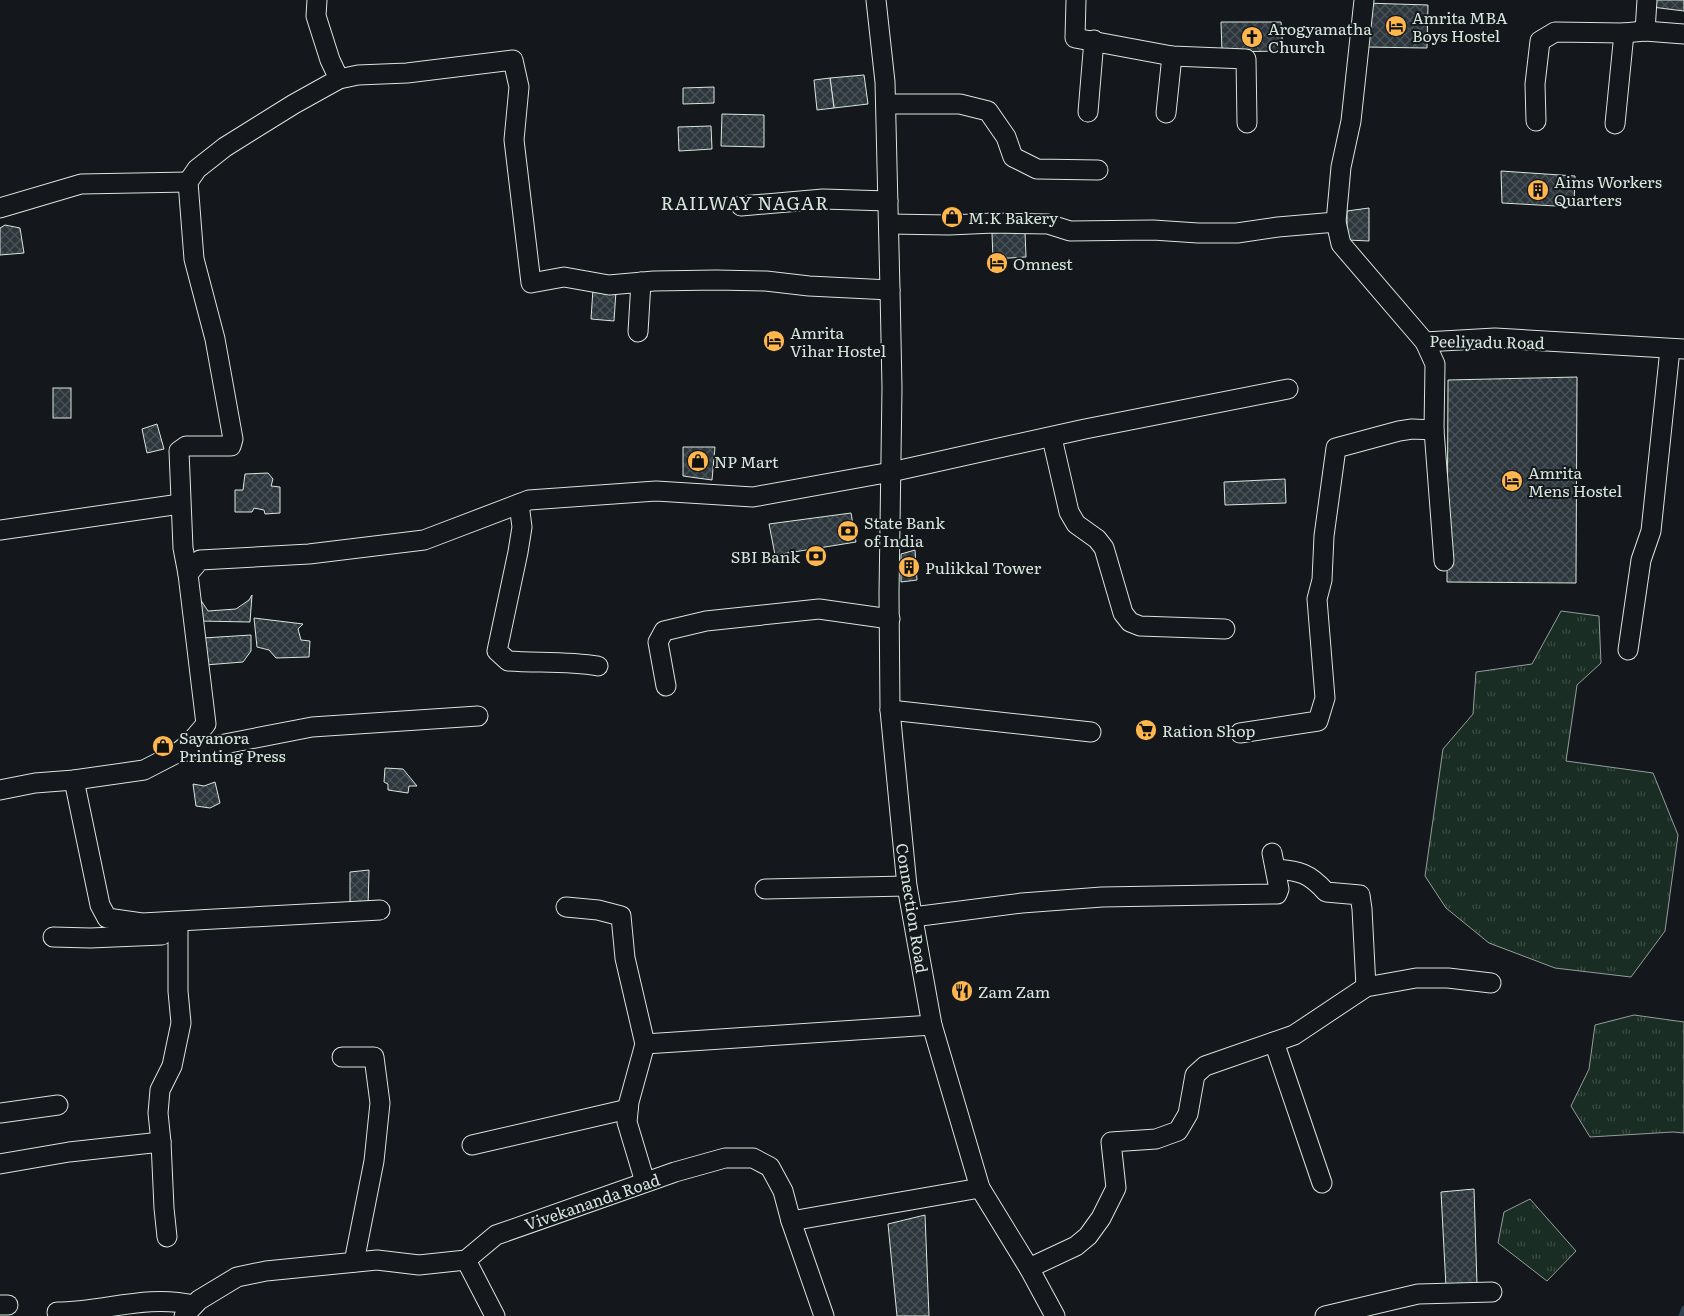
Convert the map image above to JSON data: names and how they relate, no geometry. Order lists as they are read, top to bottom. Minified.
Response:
{"streets":{"street":["Peeliyadu Road","Connection Road","Vivekananda Road"]},"districts":["RAILWAY NAGAR"],"places":{"hotel":["Amrita MBA Boys Hostel","Omnest","Amrita Vihar Hostel","Amrita Mens Hostel"],"church":["Arogyamatha Church"],"building":["Aims Workers Quarters","Pulikkal Tower"],"shop":["M.K Bakery","NP Mart","Sayanora Printing Press"],"bank":["State Bank of India","SBI Bank"],"supermarket":["Ration Shop"],"restaurant":["Zam Zam"]}}
